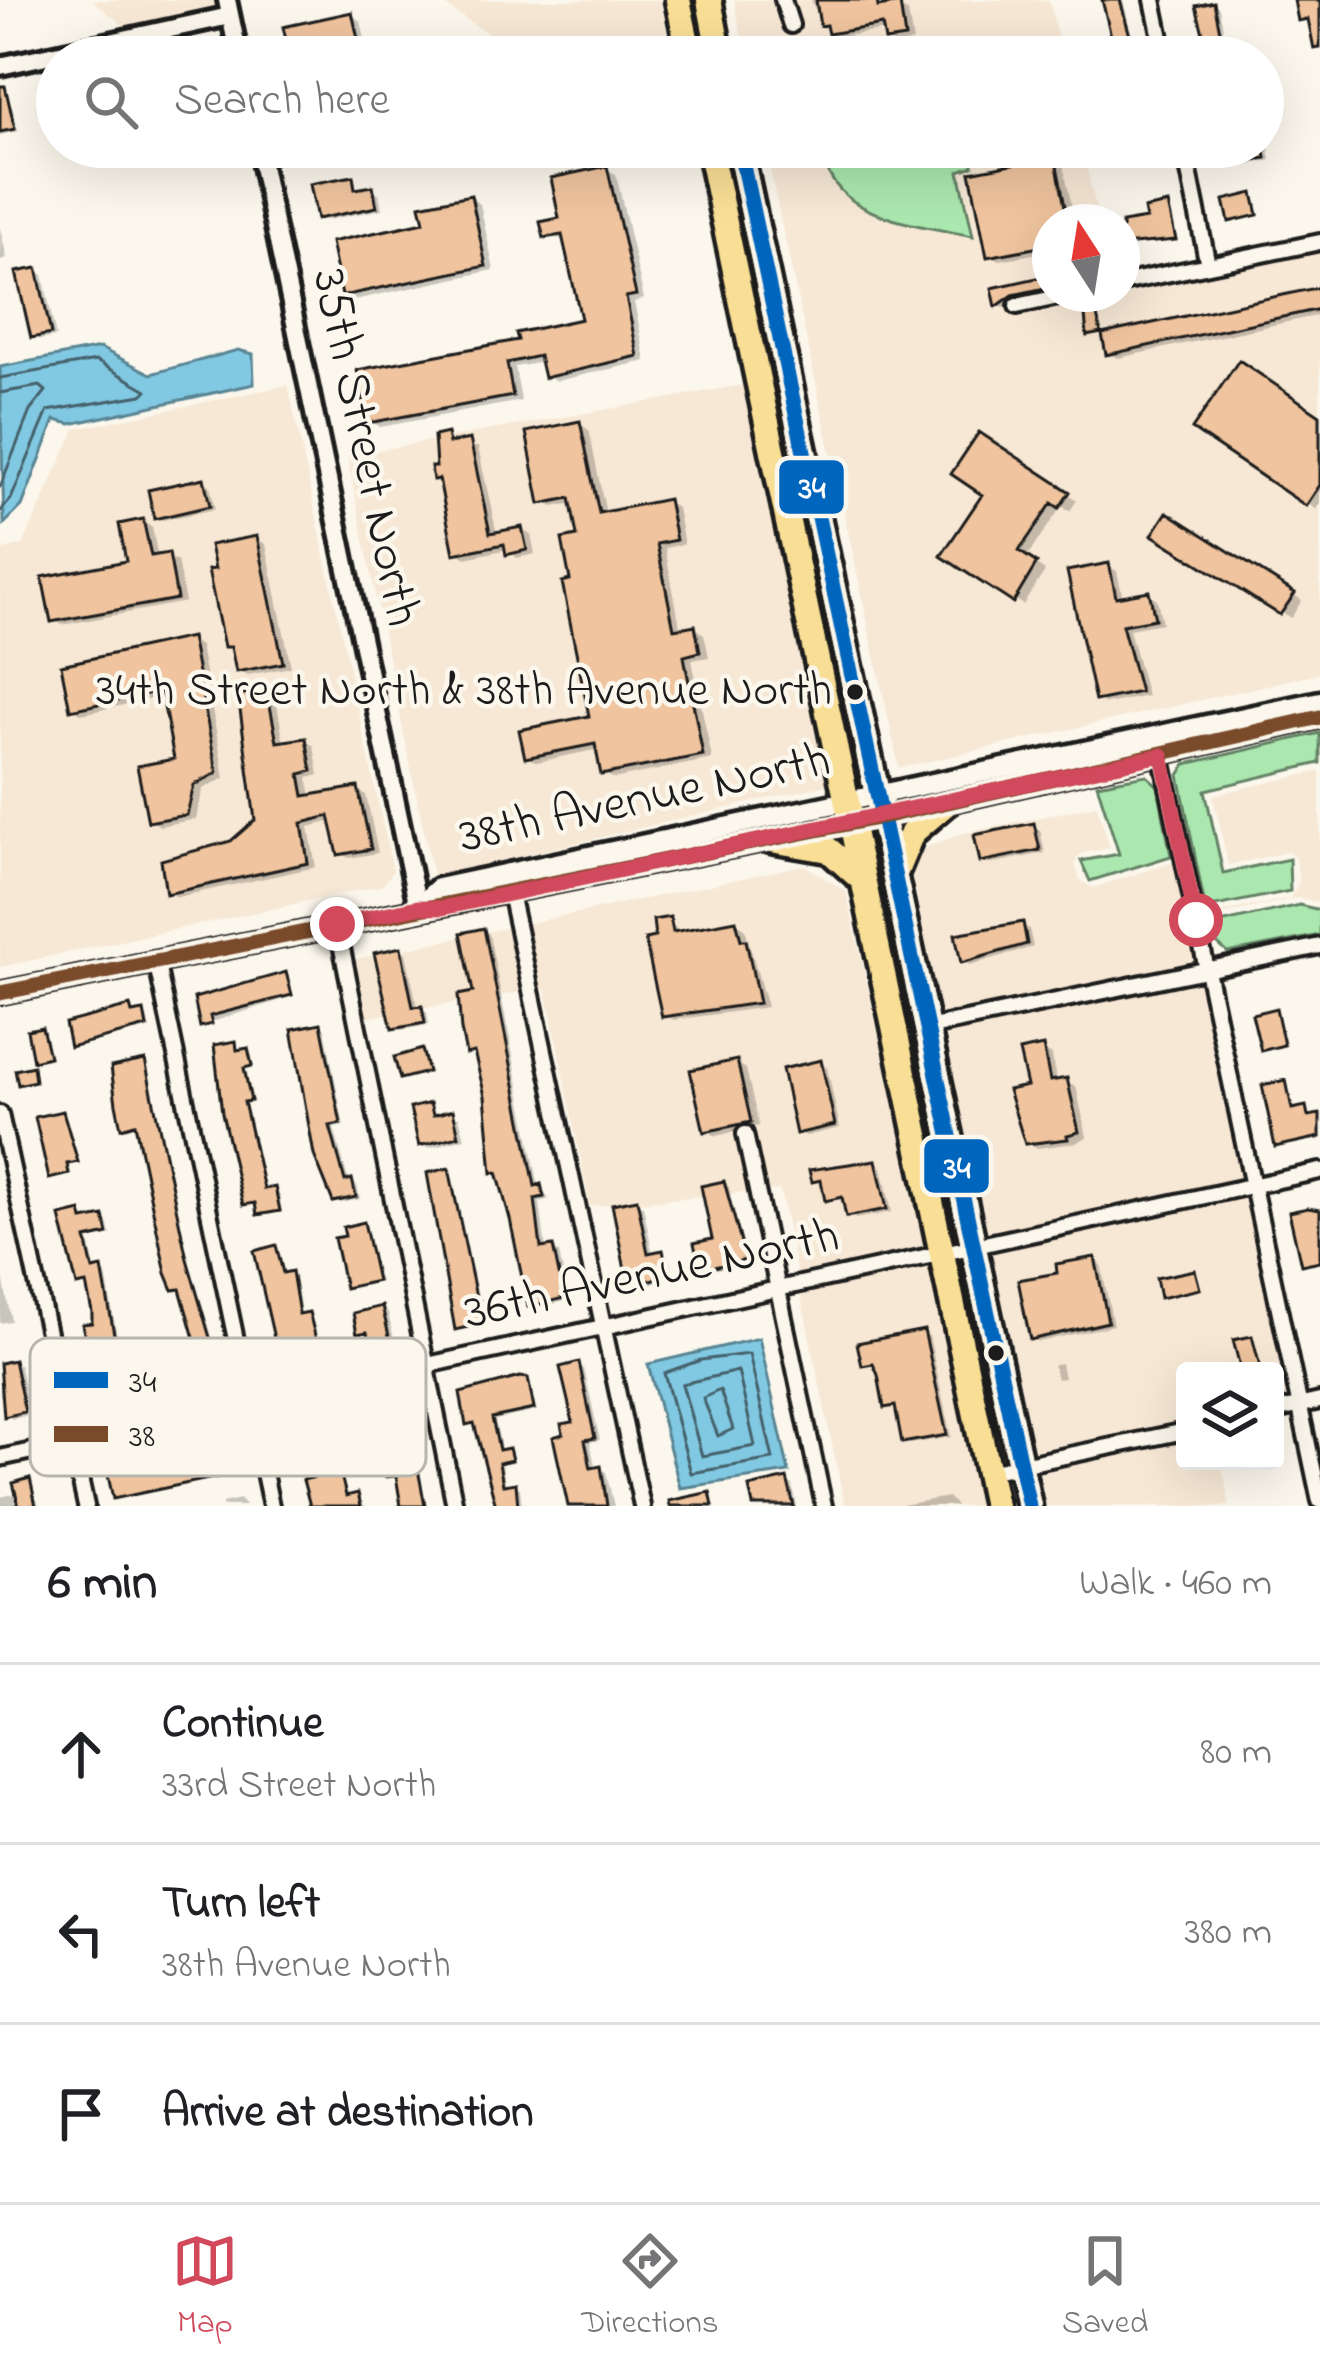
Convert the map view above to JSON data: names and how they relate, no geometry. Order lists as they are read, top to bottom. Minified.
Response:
{"streets":{"main road":["38th Avenue North"],"street":["35th Street North","36th Avenue North"]},"crossings":[["35th Street North","38th Avenue North"]],"places":["34th Street North & 38th Avenue North"],"lines":["transit line 34","transit line 38"],"legend":["34","38"],"north":"top","page":{"search":"Search here","heading":["6 min","Walk · 460 m"],"list":[["Continue","33rd Street North","80 m"],["Turn left","38th Avenue North","380 m"],"Arrive at destination"],"nav":["Map","Directions","Saved"]}}
